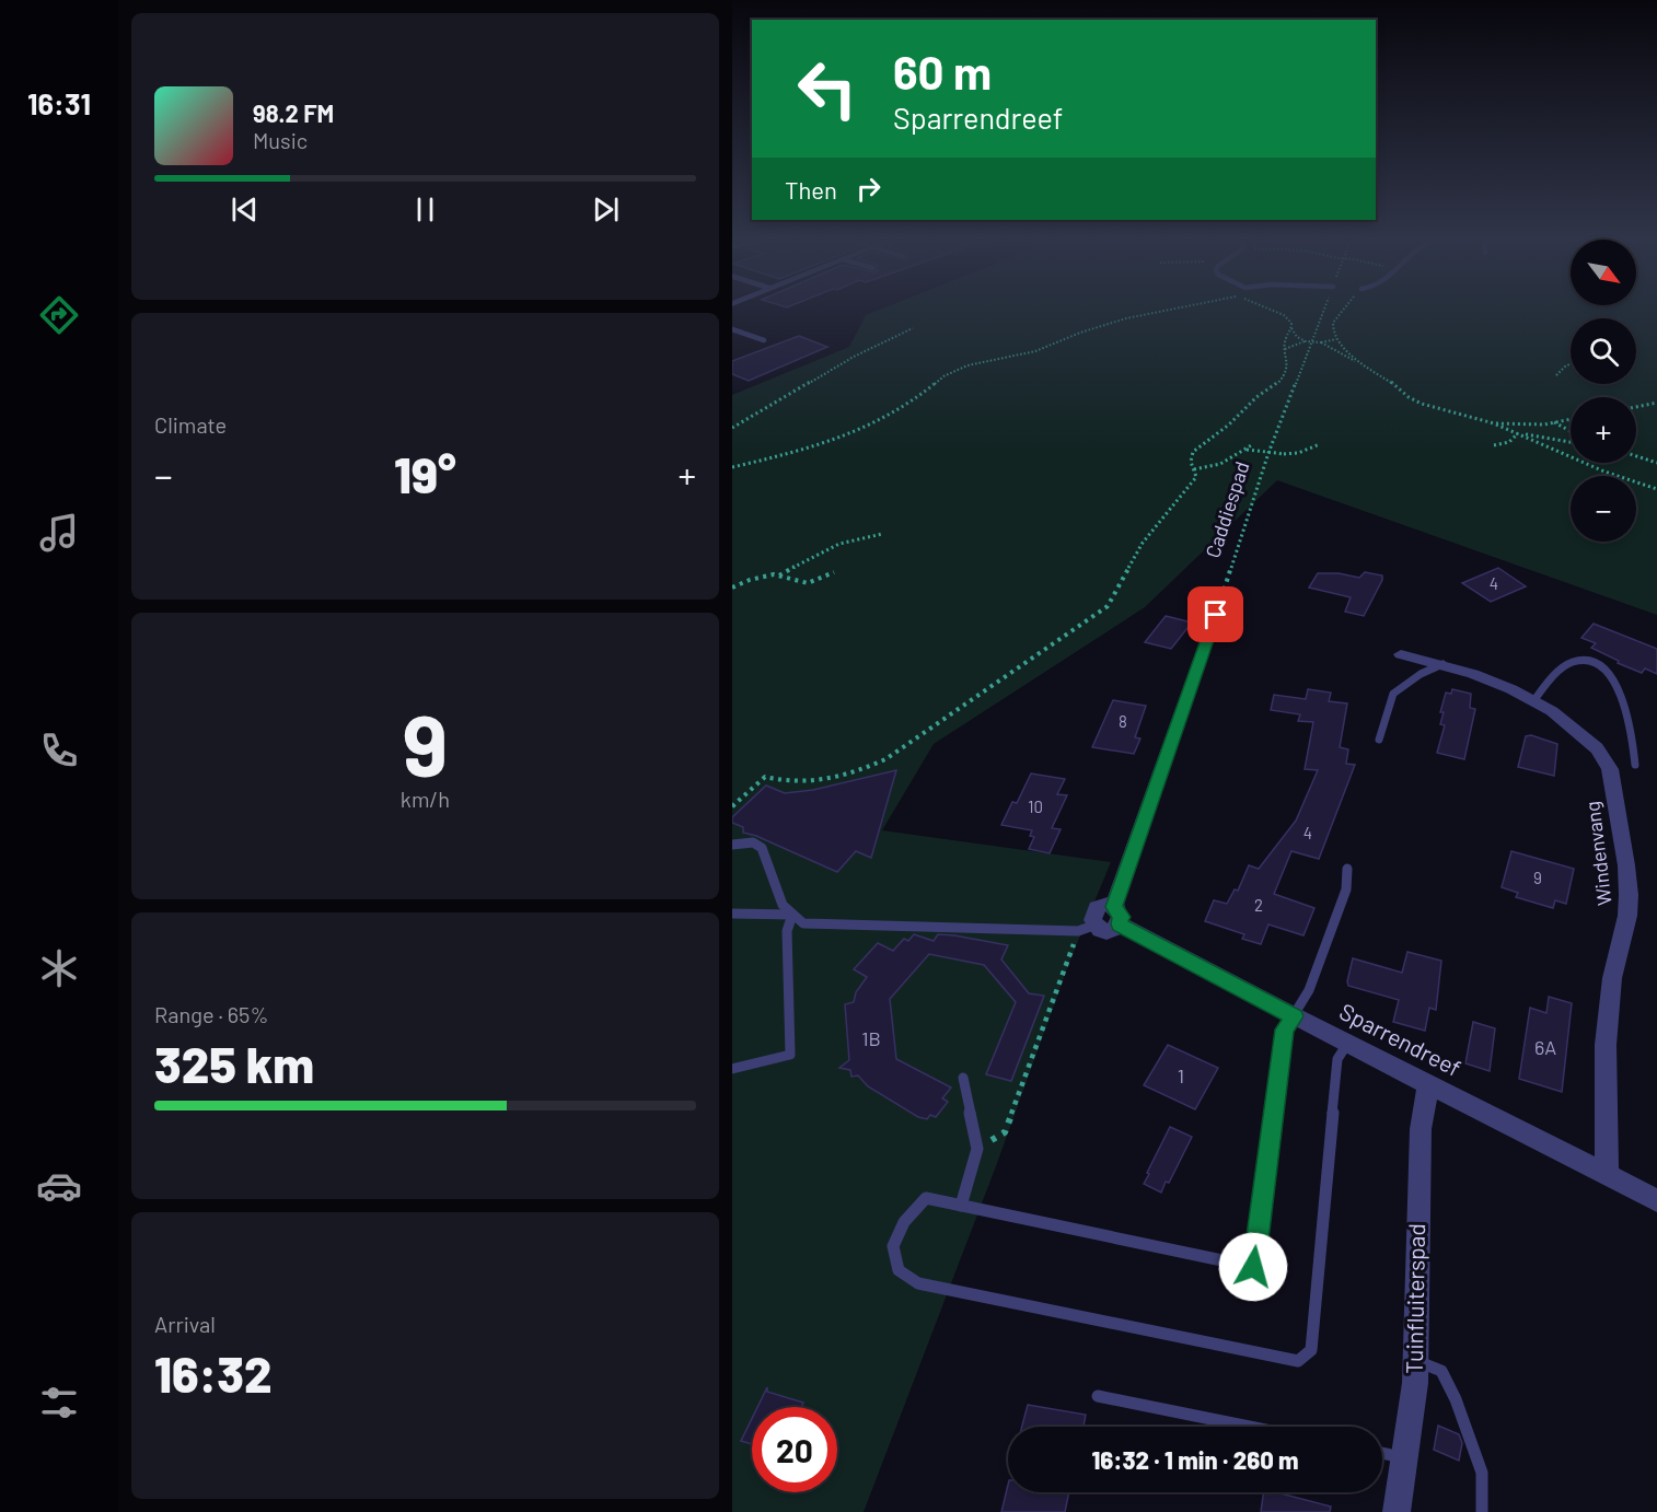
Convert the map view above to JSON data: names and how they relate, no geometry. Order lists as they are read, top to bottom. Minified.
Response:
{"streets":{"street":["Windenvang","Sparrendreef","Tuinfluiterspad"],"path":["Caddiespad"]},"crossings":[["Windenvang","Sparrendreef"],["Sparrendreef","Tuinfluiterspad"]],"house_numbers":["4","8","10","4","9","2","1B","6A","1"],"north":"bottom right","page":{"tabs":"16:31","turn":["60 m","Sparrendreef"],"song":["98.2 FM","Music"],"then":"Then","map_buttons":["+","−"],"tile":["Climate",["9","km/h"],["Range · 65%","325 km"],["Arrival","16:32"]],"heat":["−","19°","+"],"limit":"20","trip":"16:32 · 1 min · 260 m"}}
